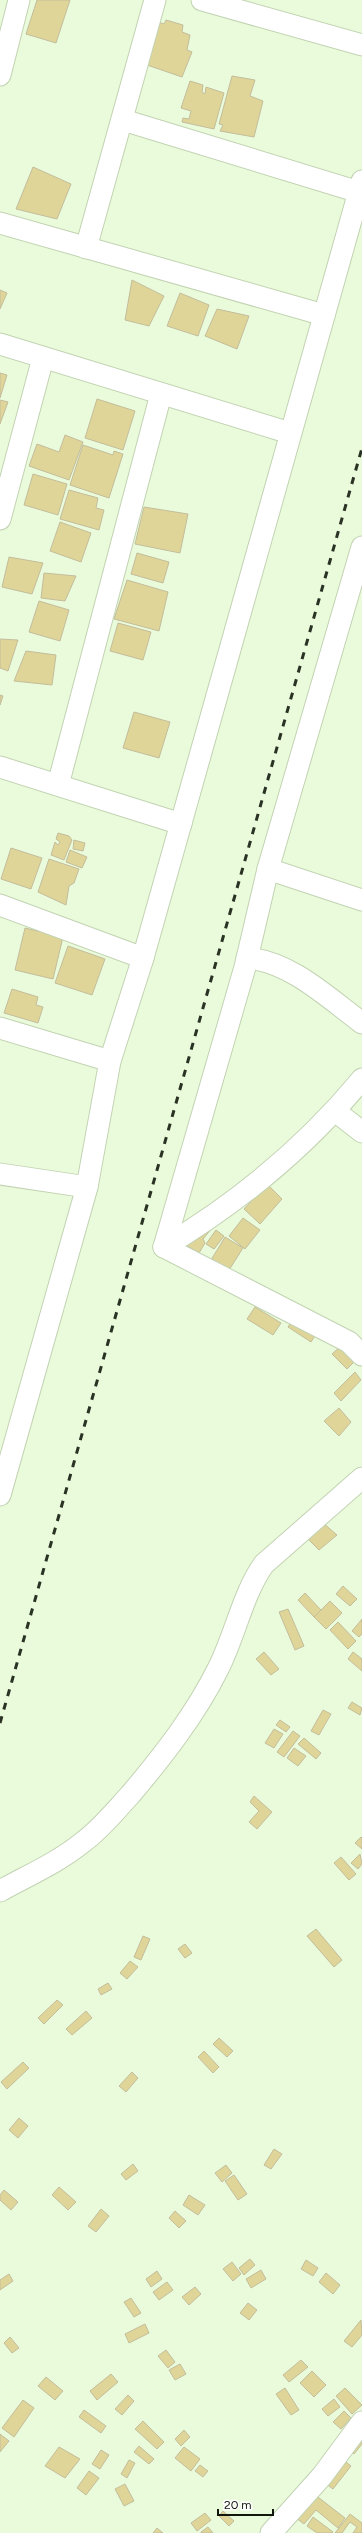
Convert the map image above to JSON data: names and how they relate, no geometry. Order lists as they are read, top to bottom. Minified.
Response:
{"scale_bar":"20 m"}
